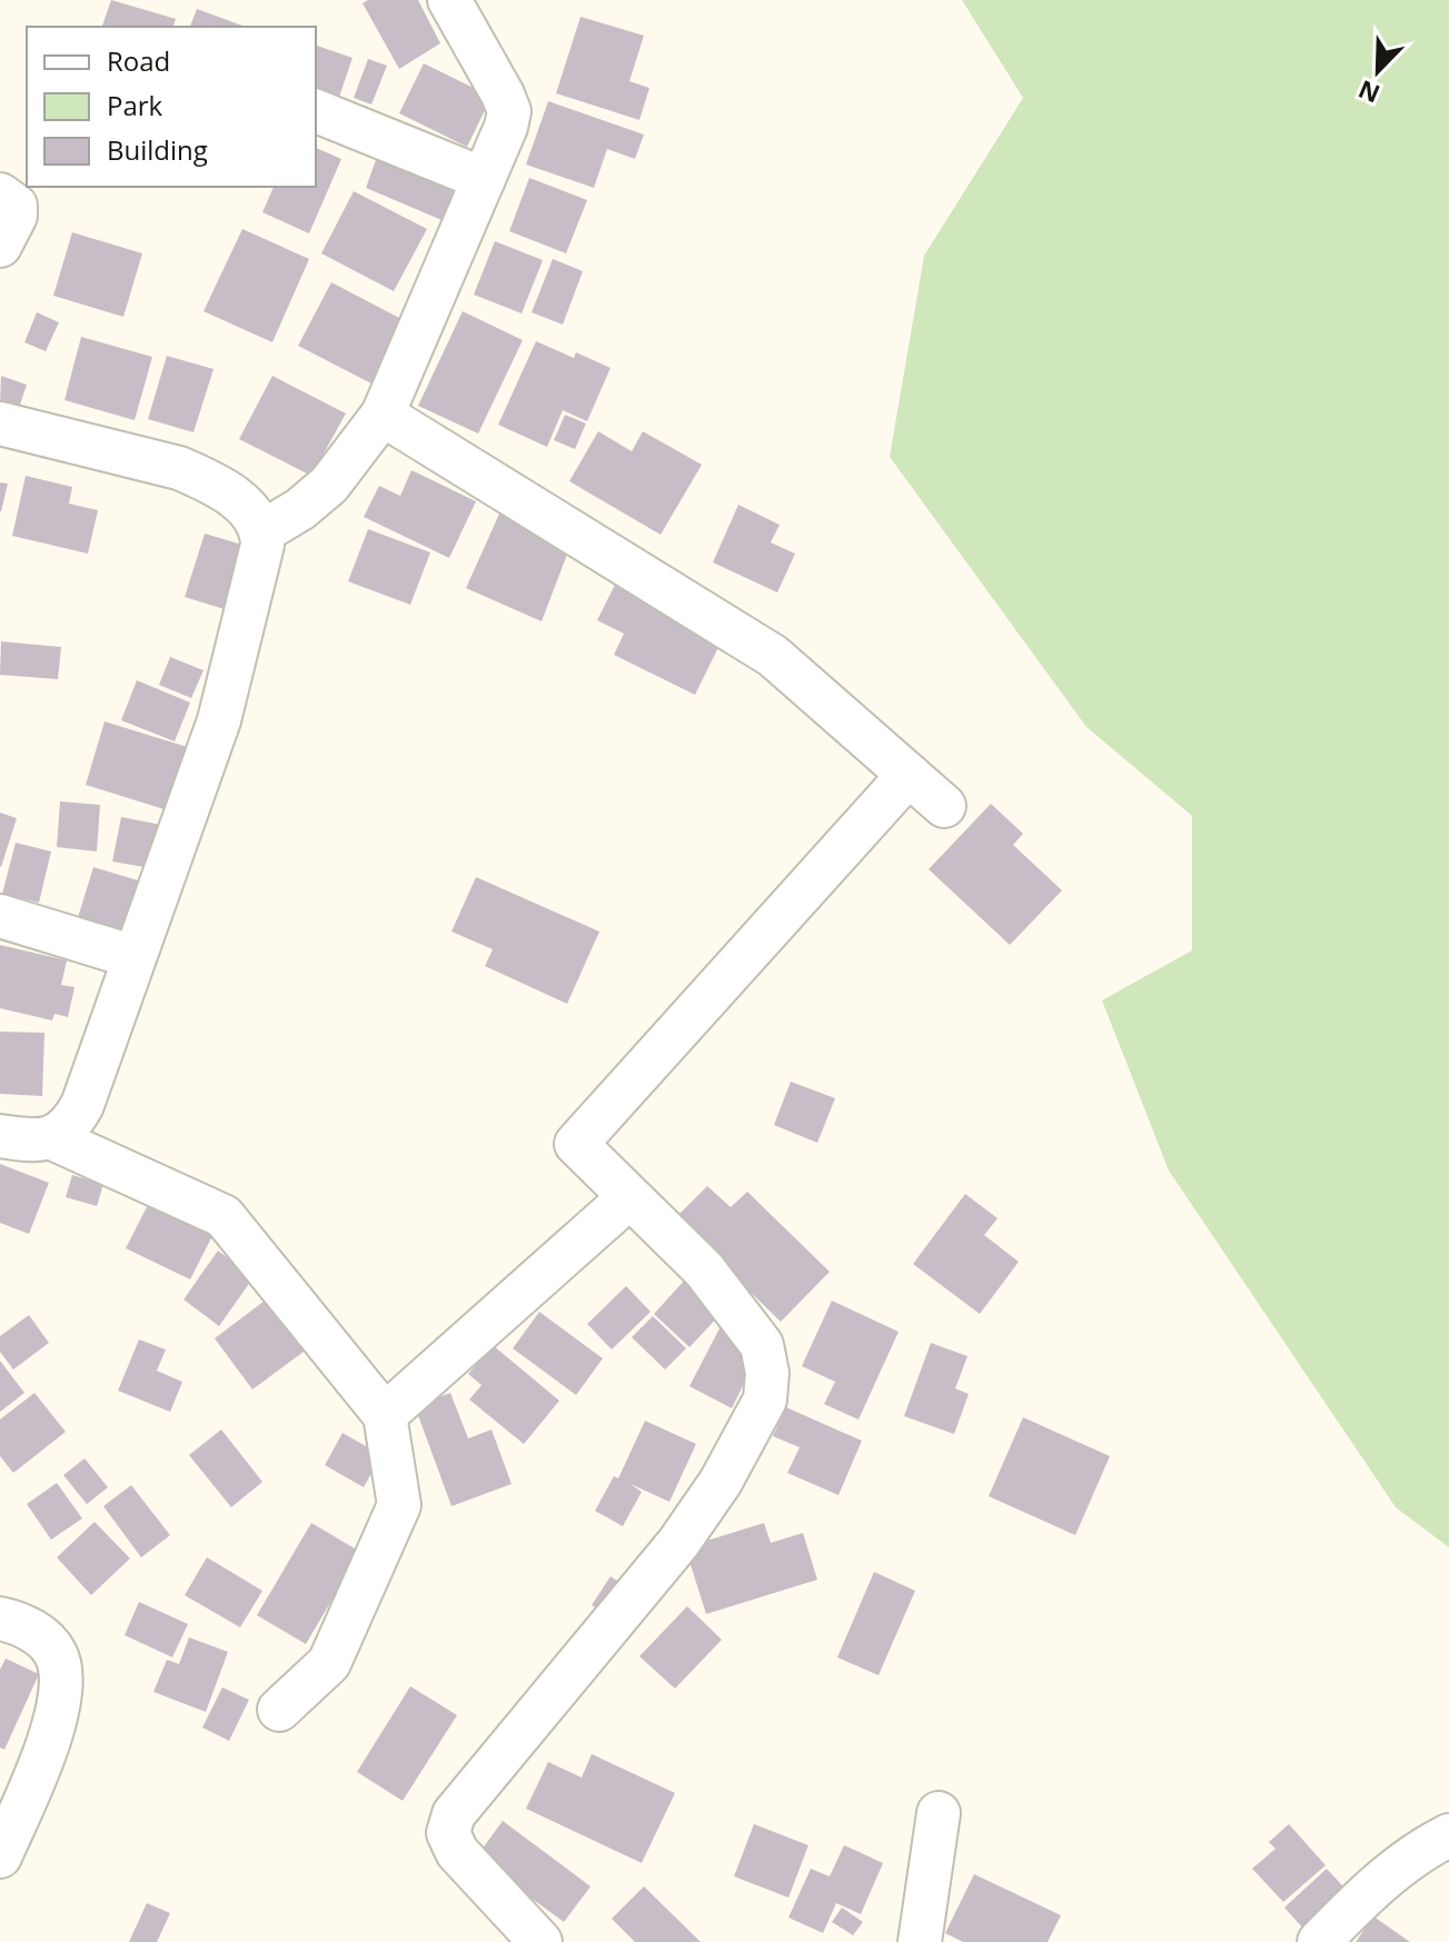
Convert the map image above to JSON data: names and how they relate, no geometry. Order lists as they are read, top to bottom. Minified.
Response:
{"legend":["Road","Park","Building"],"north":"bottom left"}
